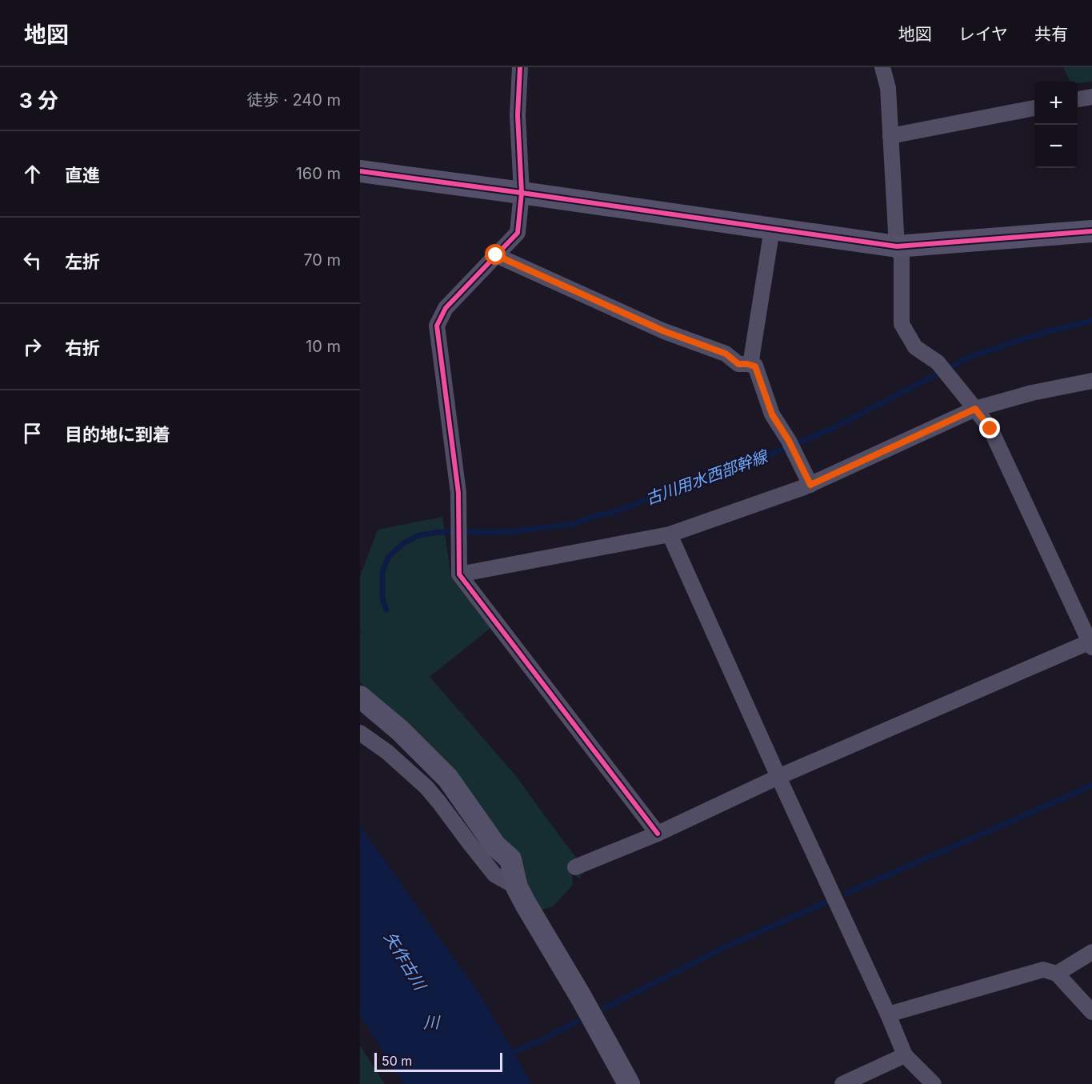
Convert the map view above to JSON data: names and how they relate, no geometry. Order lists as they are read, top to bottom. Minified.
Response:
{"water":["古川用水西部幹線","矢作古川","川"],"scale_bar":"50 m","page":{"header":"地図","nav":["地図","レイヤ","共有"],"heading":["3 分","徒歩 · 240 m"],"map_buttons":["+","−"],"list":[["直進","160 m"],["左折","70 m"],["右折","10 m"],"目的地に到着"],"scale":"50 m"}}
